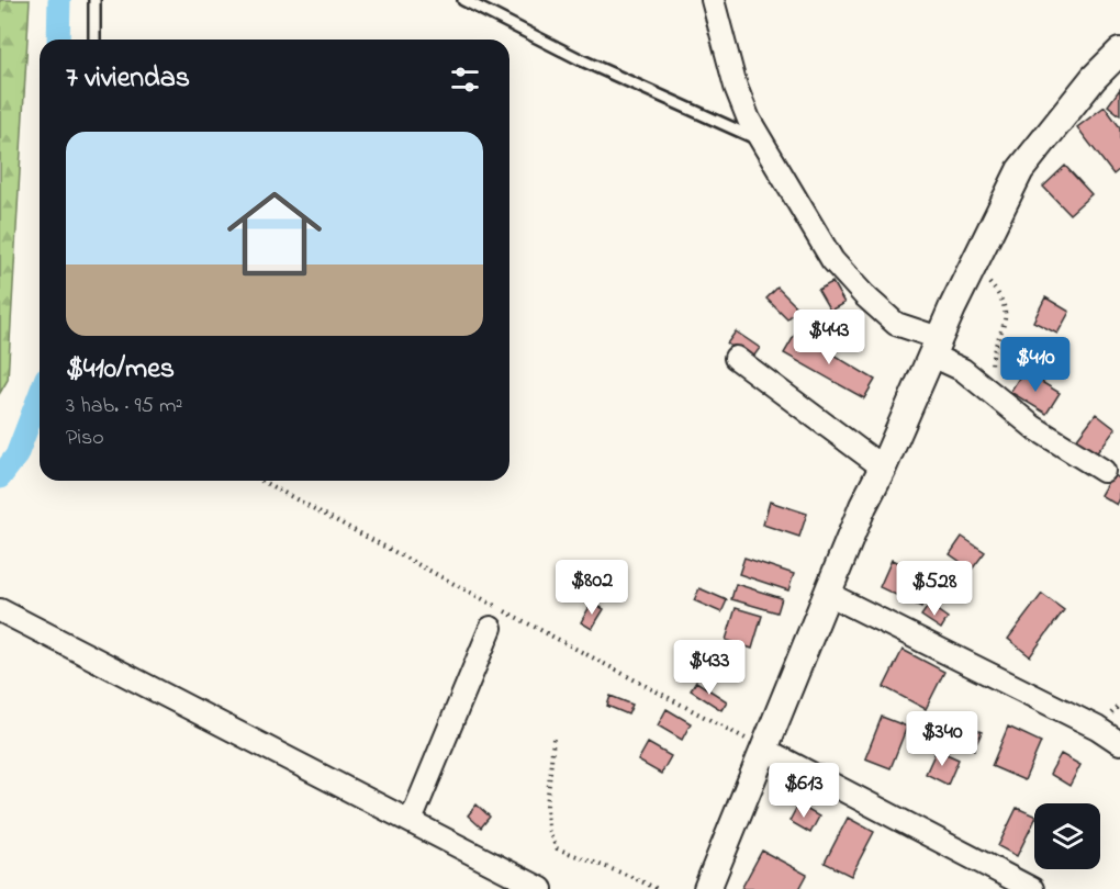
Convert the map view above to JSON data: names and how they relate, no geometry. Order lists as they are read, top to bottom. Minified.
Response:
{"page":{"heading":"7 viviendas","list":[{"name":"$410/mes","note":"3 hab. · 95 m² · Piso"}],"price":["$443","$410","$802","$528","$433","$340","$613"]}}
